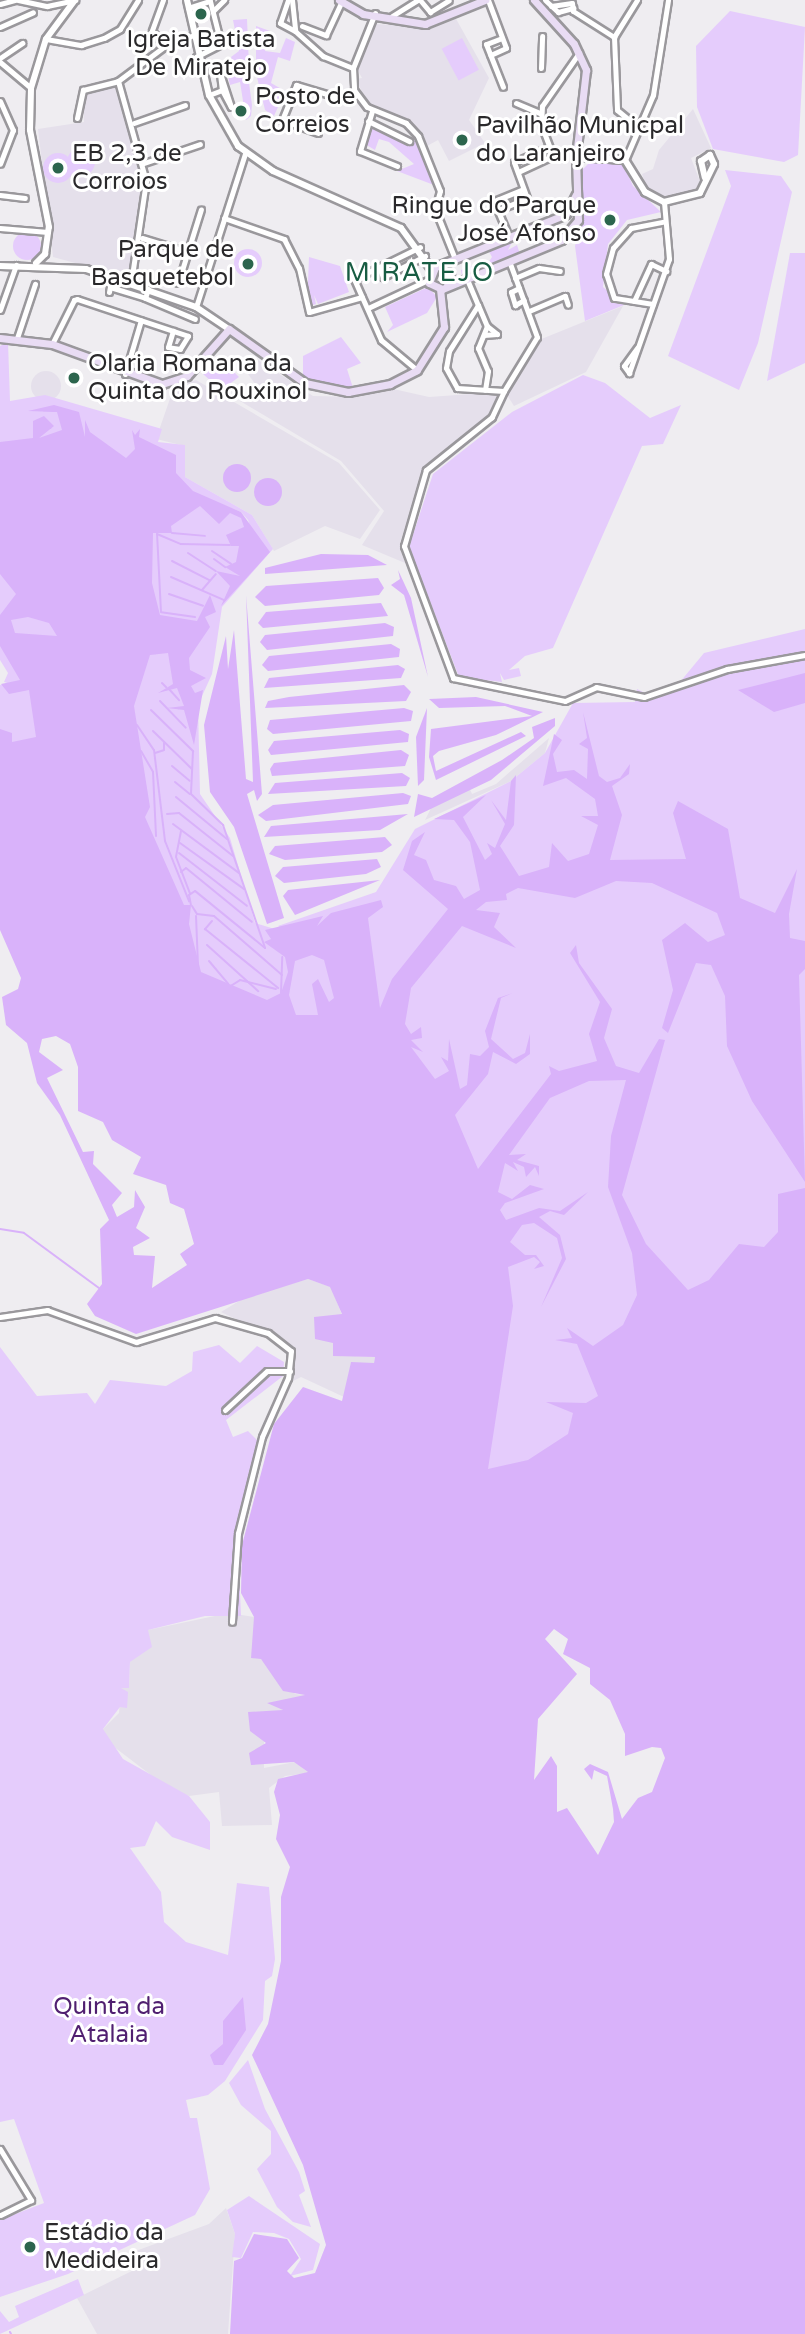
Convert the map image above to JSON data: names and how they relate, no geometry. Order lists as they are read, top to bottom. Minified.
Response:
{"districts":["MIRATEJO"],"parks":["Quinta da Atalaia"],"places":["Igreja Batista De Miratejo","Posto de Correios","Pavilhão Municpal do Laranjeiro","EB 2,3 de Corroios","Ringue do Parque José Afonso","Parque de Basquetebol","Olaria Romana da Quinta do Rouxinol","Estádio da Medideira"]}
